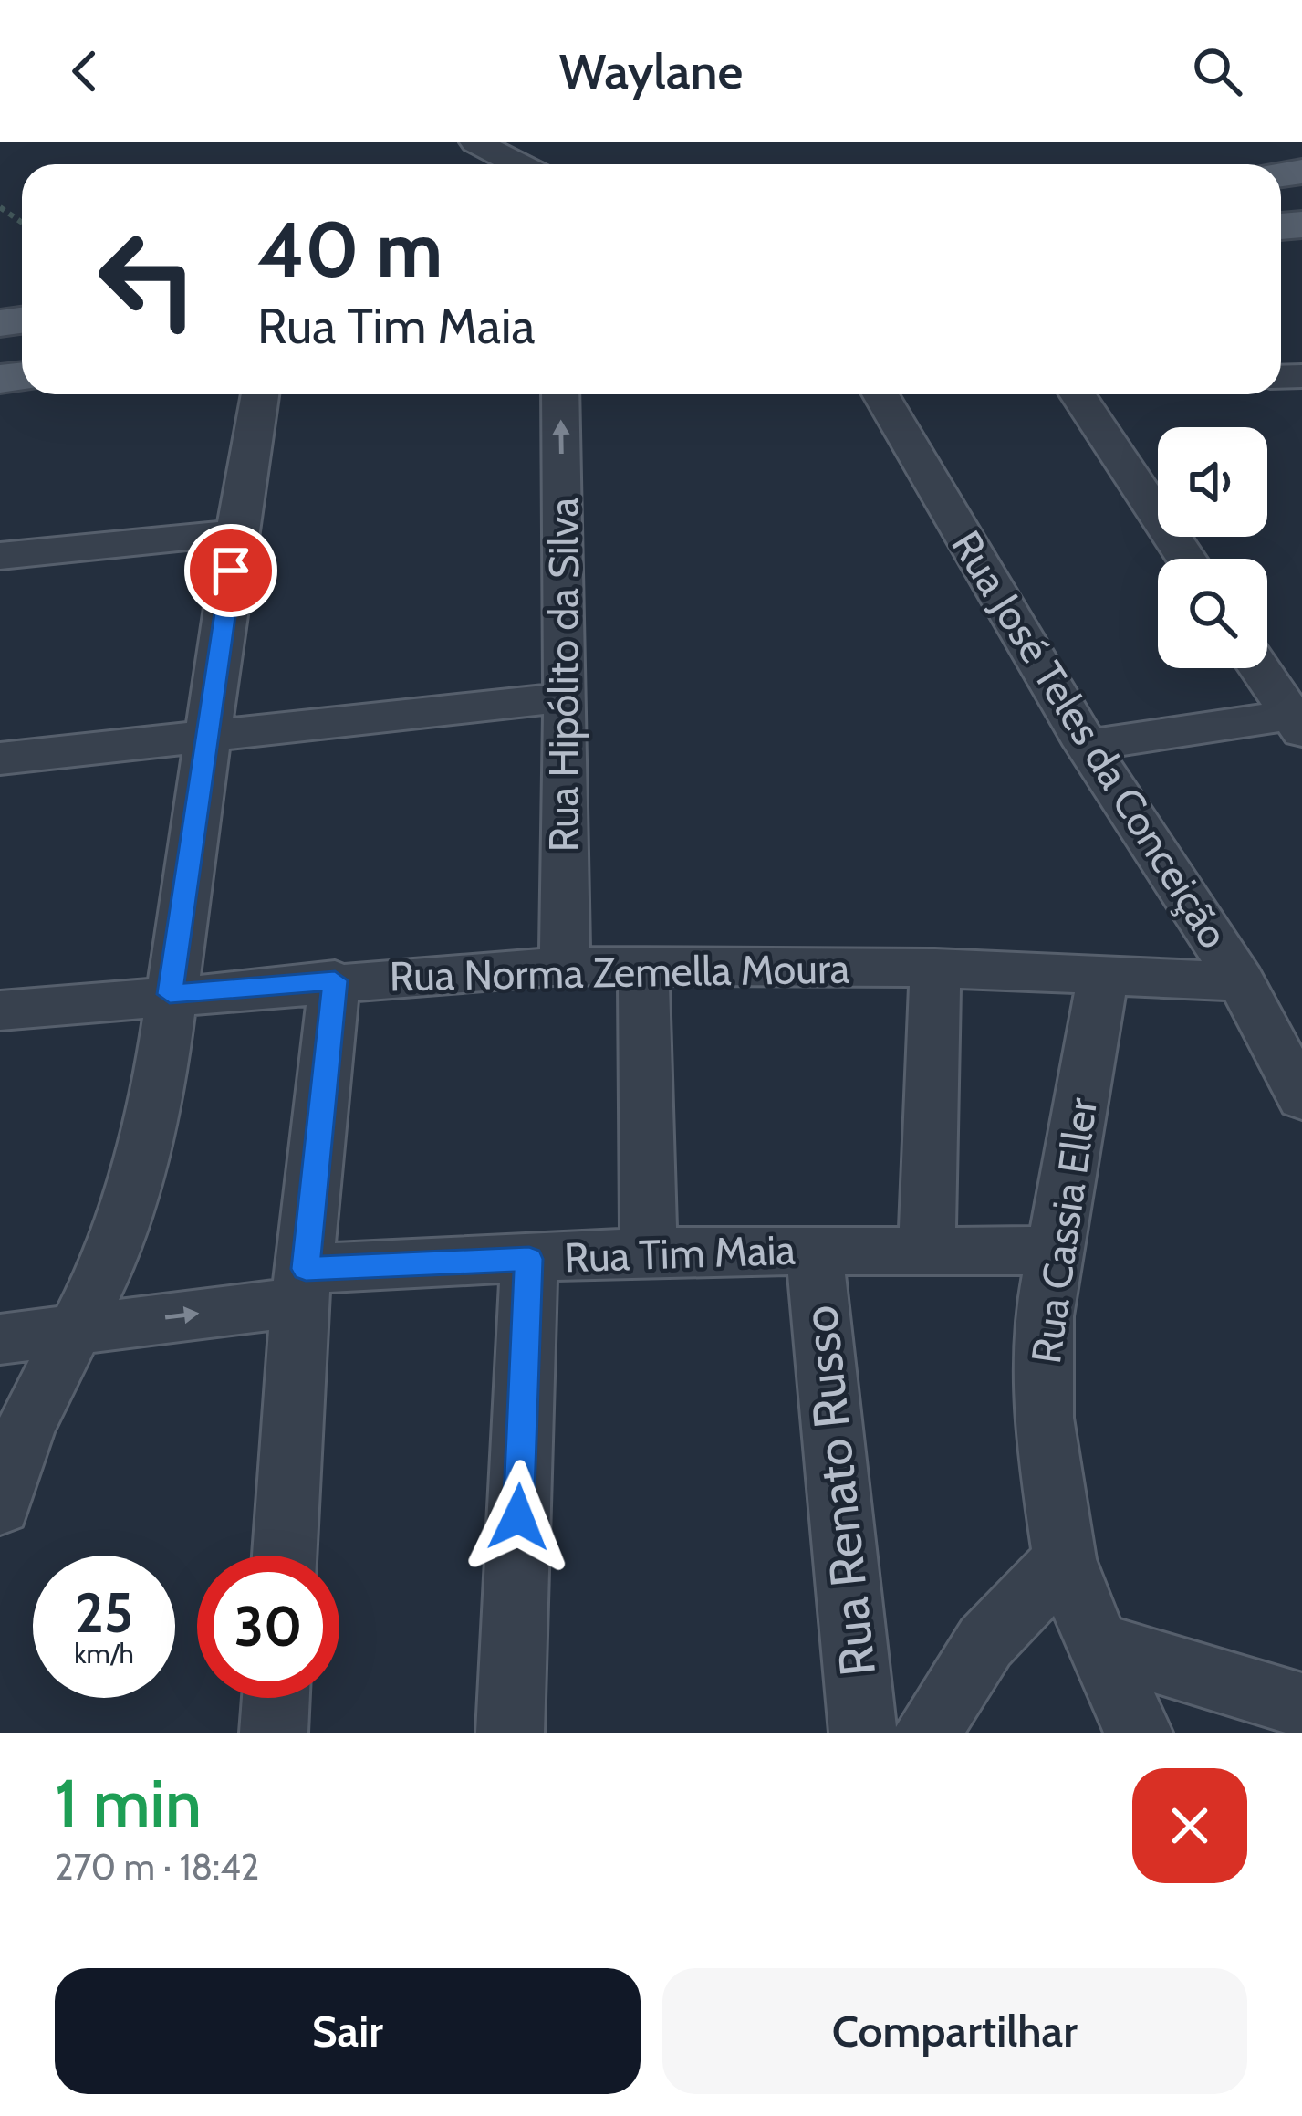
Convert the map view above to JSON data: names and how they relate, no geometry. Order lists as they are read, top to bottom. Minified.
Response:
{"streets":{"street":["Rua Hipólito da Silva","Rua José Teles da Conceição","Rua Norma Zemella Moura","Rua Cassia Eller","Rua Tim Maia","Rua Renato Russo"]},"crossings":[["Rua Hipólito da Silva","Rua Norma Zemella Moura"],["Rua José Teles da Conceição","Rua Norma Zemella Moura"],["Rua Norma Zemella Moura","Rua Cassia Eller"],["Rua Cassia Eller","Rua Tim Maia"],["Rua Tim Maia","Rua Renato Russo"]],"page":{"header":"Waylane","turn":["40 m","Rua Tim Maia"],"speed":"25 km/h","limit":"30","heading":["1 min","270 m · 18:42"],"buttons":["Sair","Compartilhar"]}}
